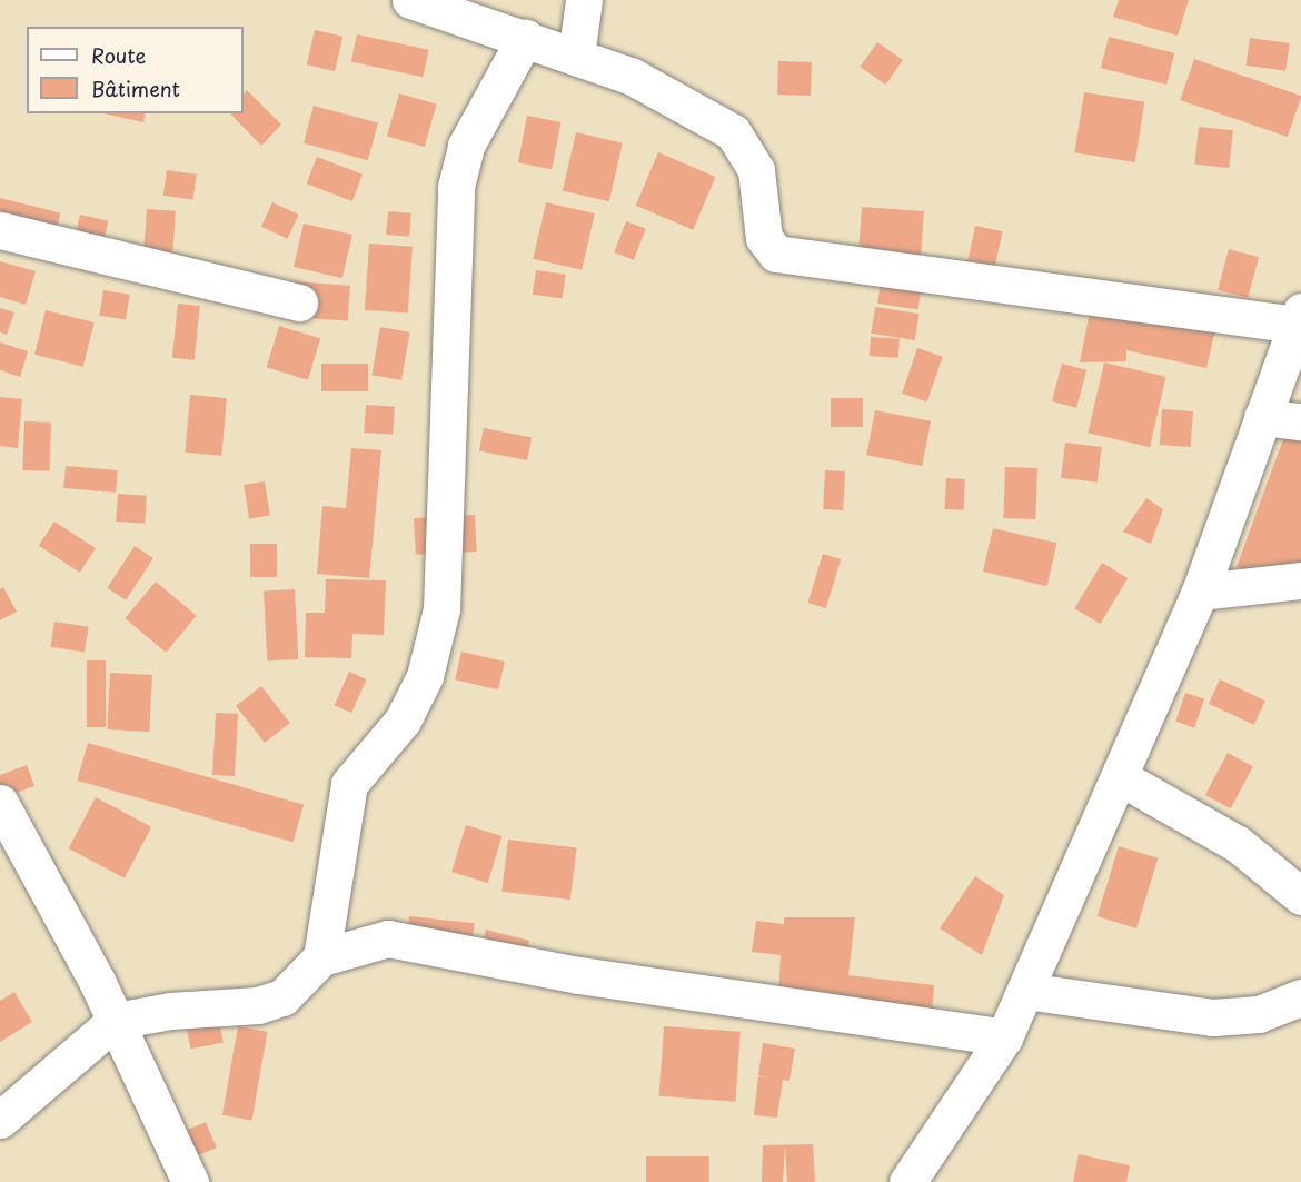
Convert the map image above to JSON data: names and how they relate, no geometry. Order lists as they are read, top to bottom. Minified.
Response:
{"legend":["Route","Bâtiment"]}
